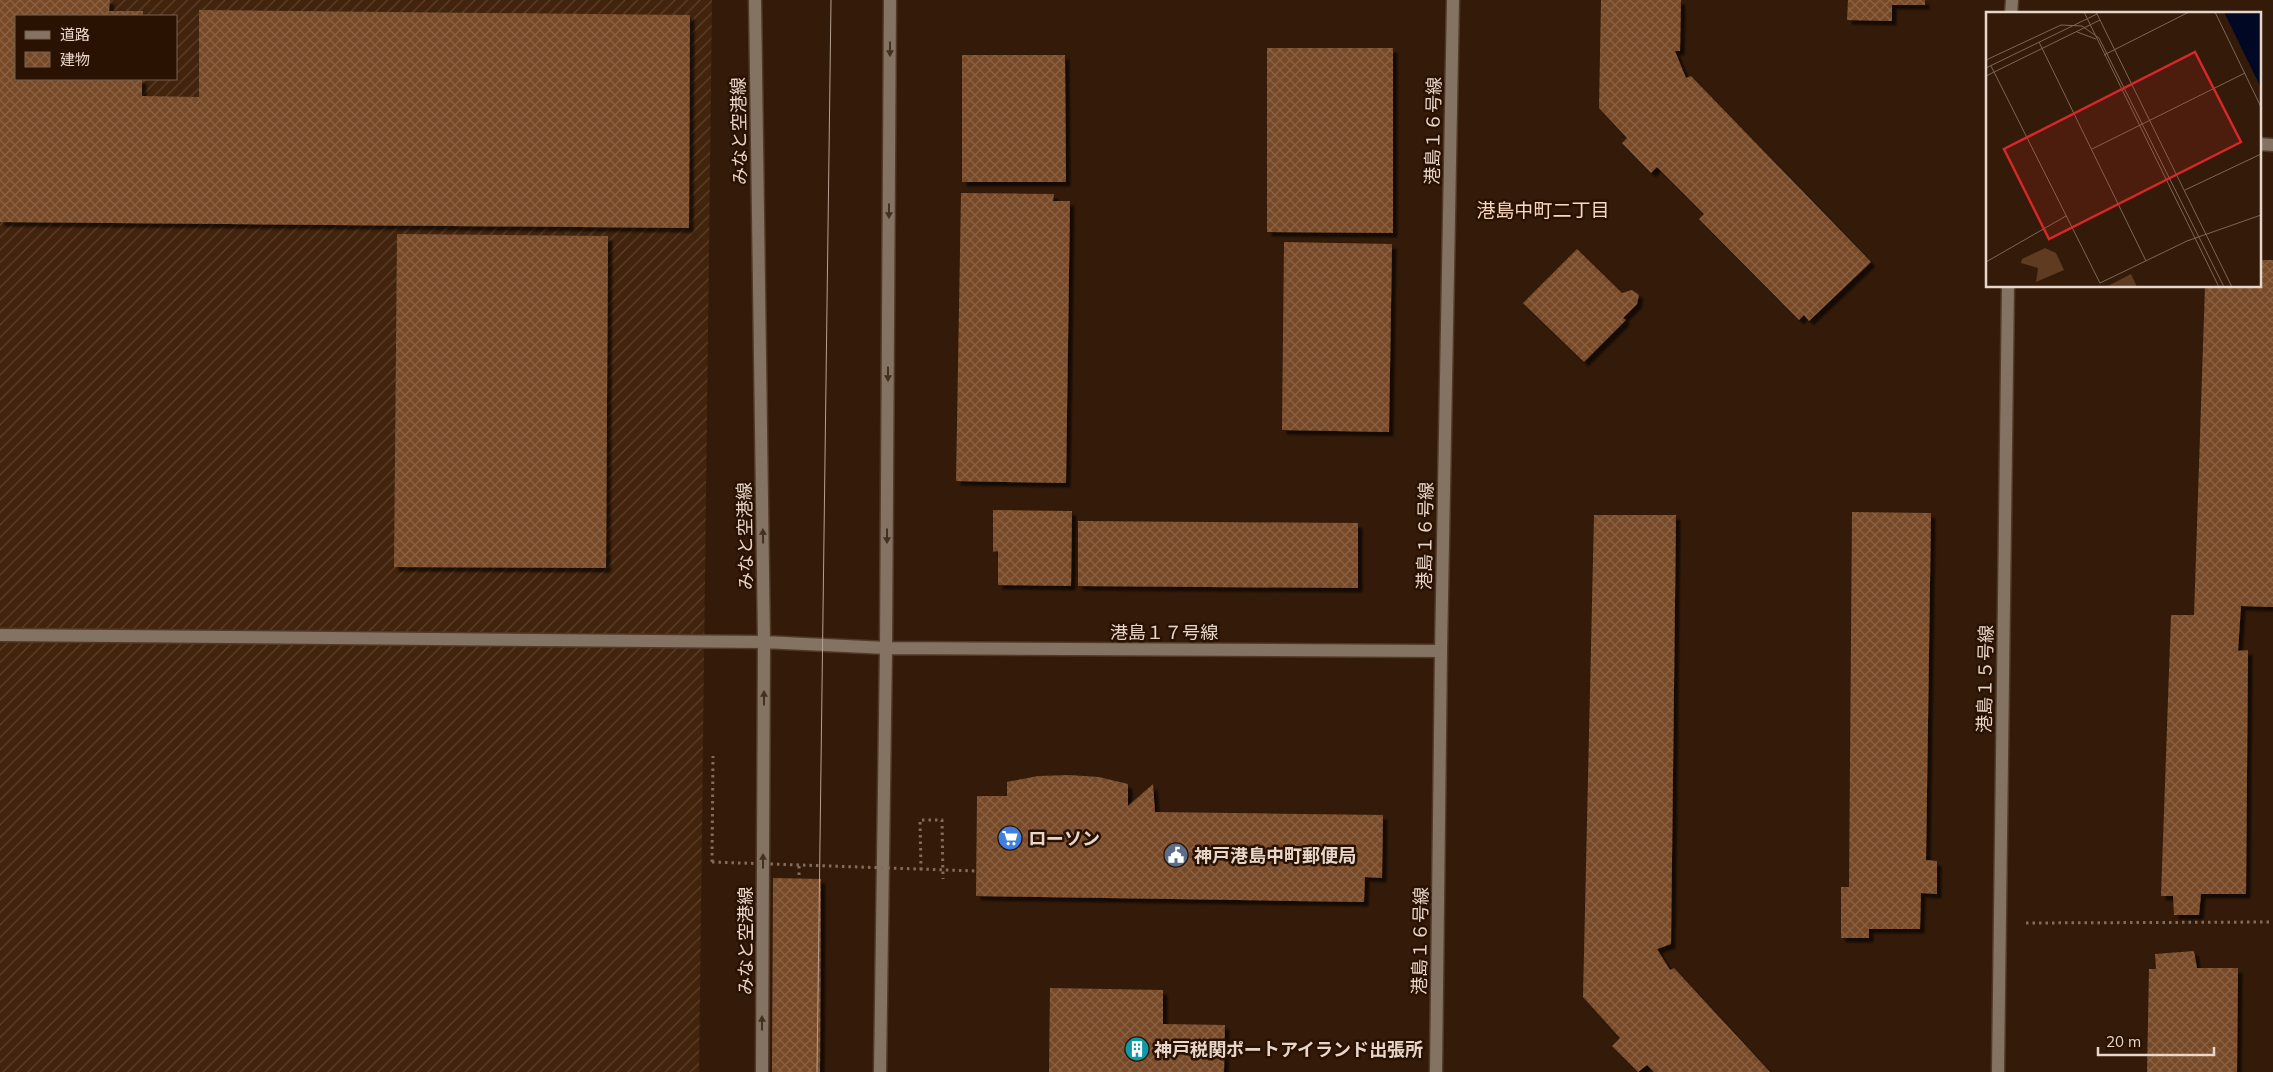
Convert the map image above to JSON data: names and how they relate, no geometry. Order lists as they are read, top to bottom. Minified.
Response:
{"streets":{"street":["みなと空港線","港島１６号線","港島１７号線","港島１５号線"]},"crossings":[["みなと空港線","港島１７号線"],["港島１６号線","港島１７号線"]],"one_way":["みなと空港線"],"districts":["港島中町二丁目"],"places":{"supermarket":["ローソン"],"public building":["神戸港島中町郵便局"],"building":["神戸税関ポートアイランド出張所"]},"legend":["道路","建物"],"scale_bar":"20 m"}
